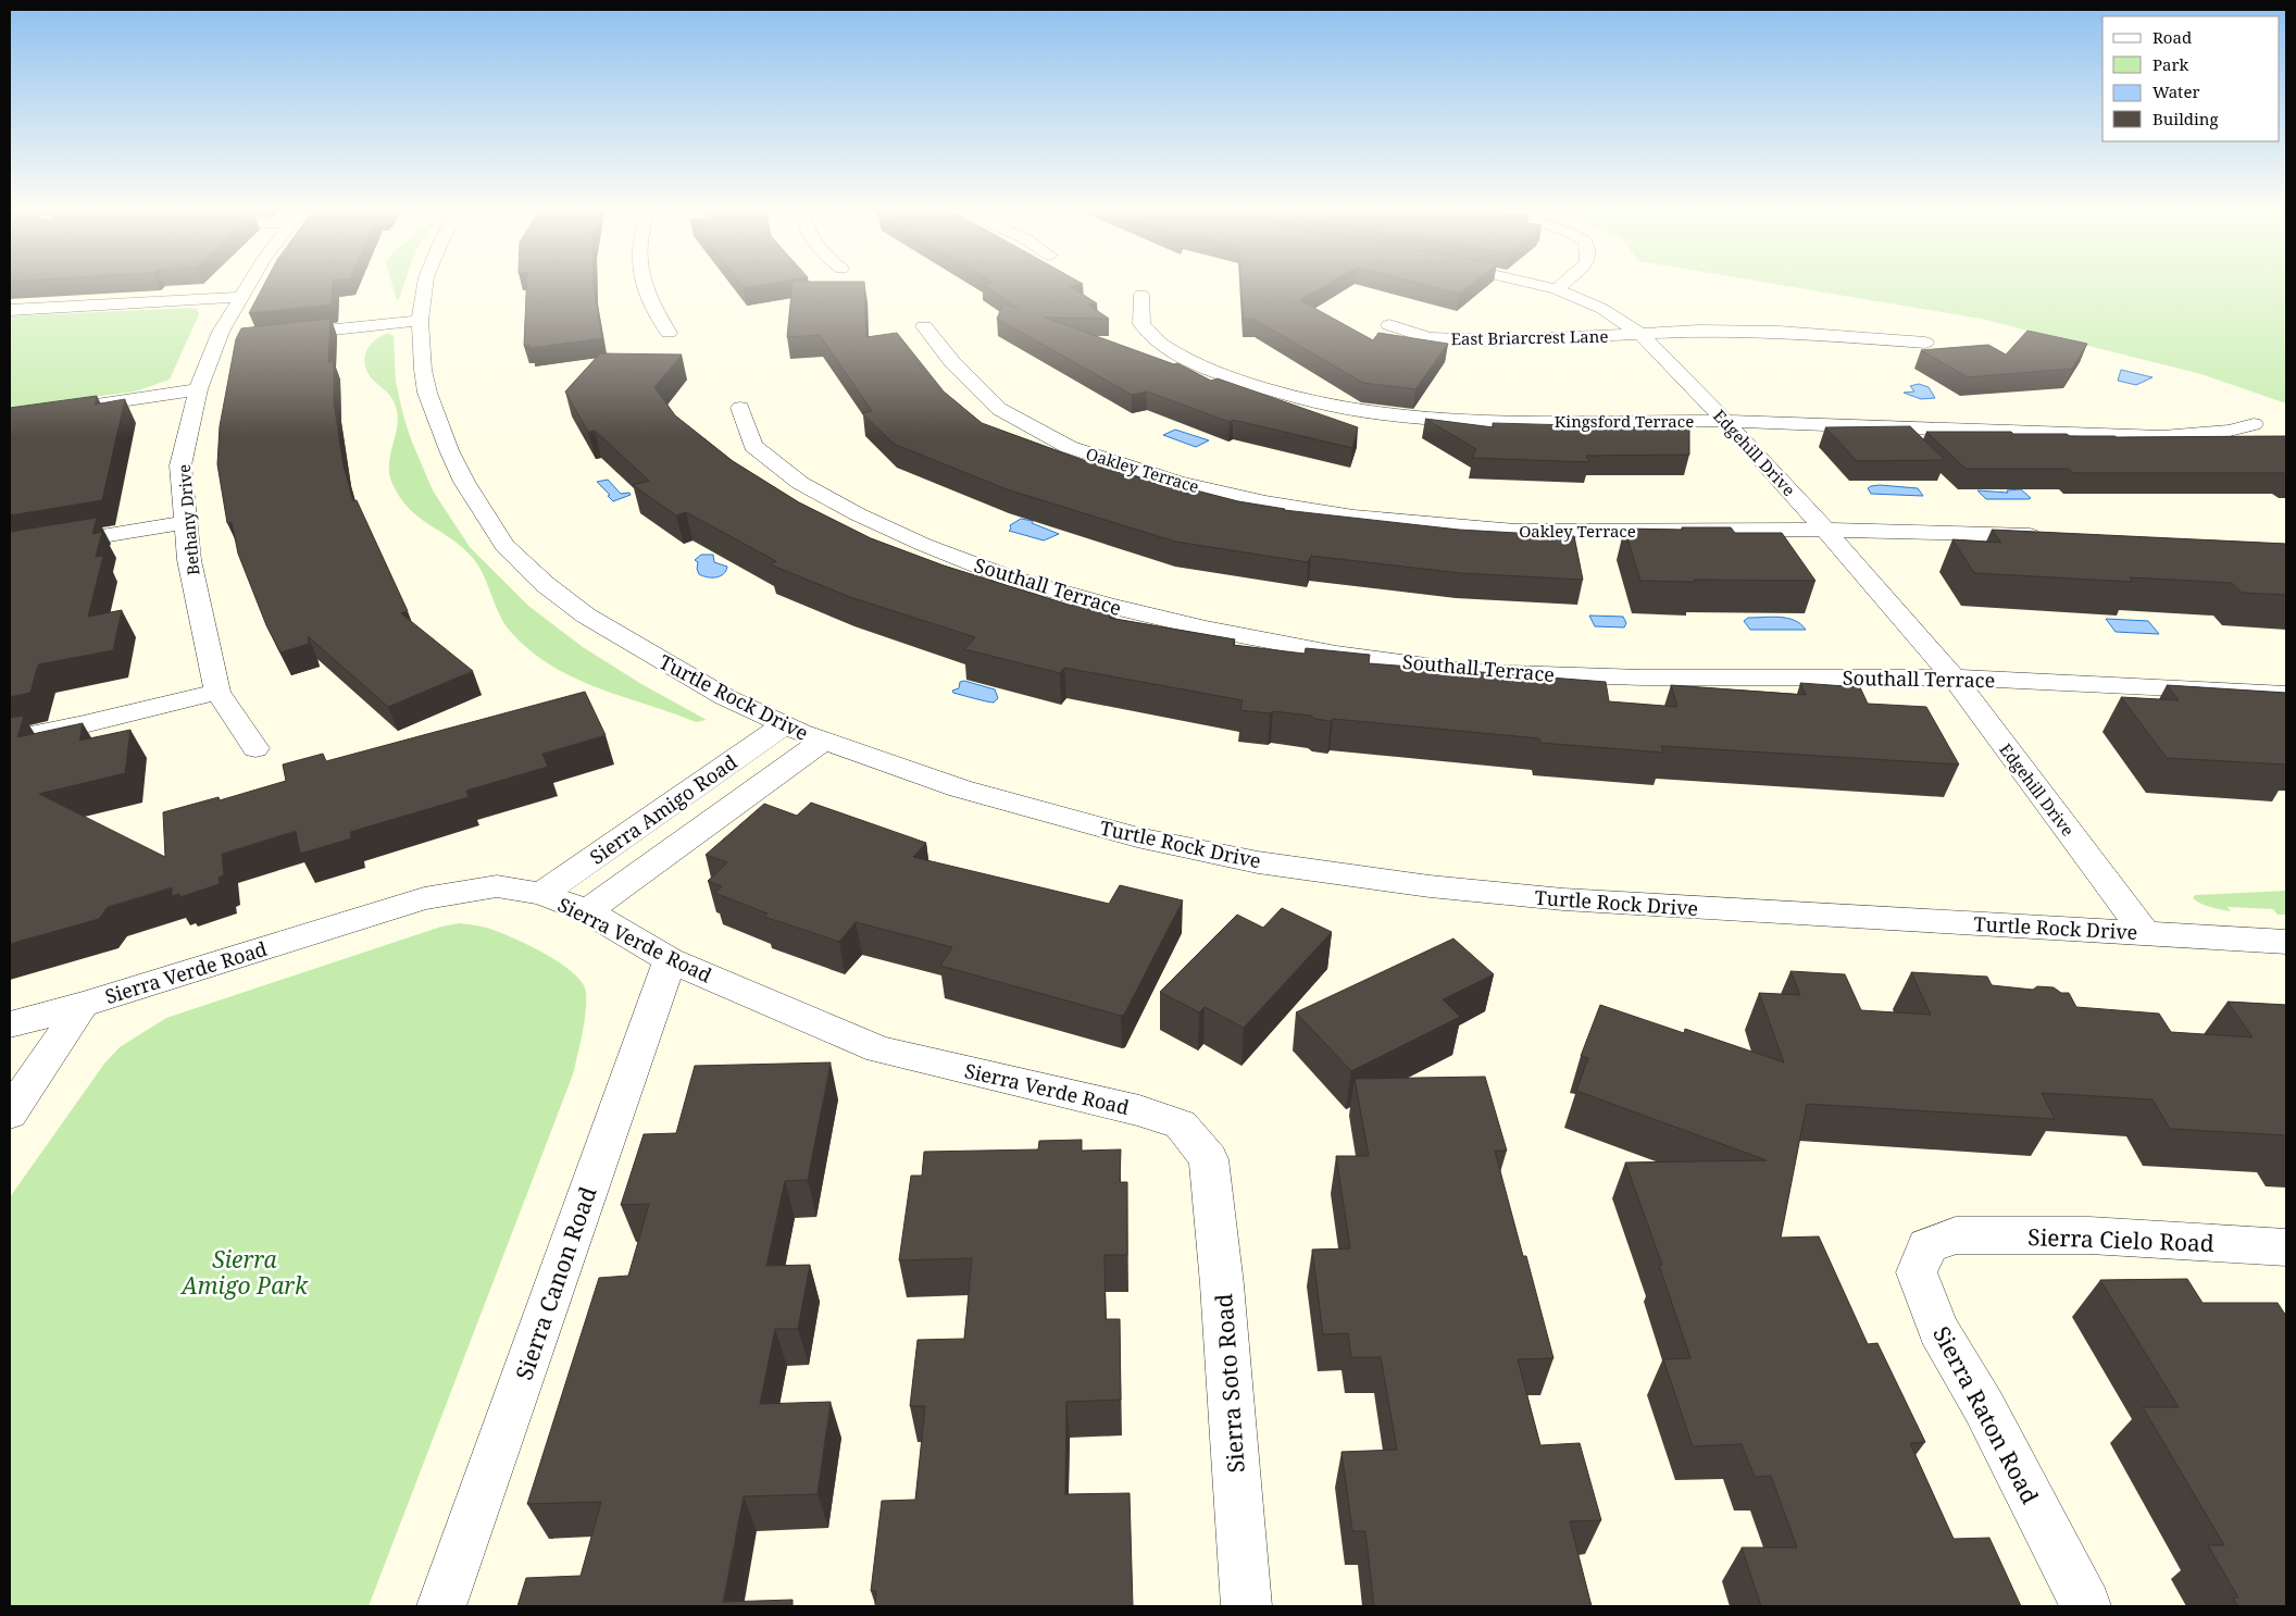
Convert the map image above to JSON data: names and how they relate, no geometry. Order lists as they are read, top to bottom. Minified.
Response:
{"streets":{"street":["East Briarcrest Lane","Kingsford Terrace","Edgehill Drive","Oakley Terrace","Bethany Drive","Southall Terrace","Turtle Rock Drive","Sierra Amigo Road","Sierra Verde Road","Sierra Cielo Road","Sierra Canon Road","Sierra Soto Road","Sierra Raton Road"]},"crossings":[["East Briarcrest Lane","Edgehill Drive"],["Kingsford Terrace","Edgehill Drive"],["Edgehill Drive","Oakley Terrace"],["Edgehill Drive","Southall Terrace"],["Edgehill Drive","Turtle Rock Drive"],["Turtle Rock Drive","Sierra Amigo Road"],["Sierra Amigo Road","Sierra Verde Road"],["Sierra Verde Road","Sierra Canon Road"],["Sierra Verde Road","Sierra Soto Road"],["Sierra Cielo Road","Sierra Raton Road"]],"parks":["Sierra Amigo Park"],"legend":["Road","Park","Water","Building"]}
